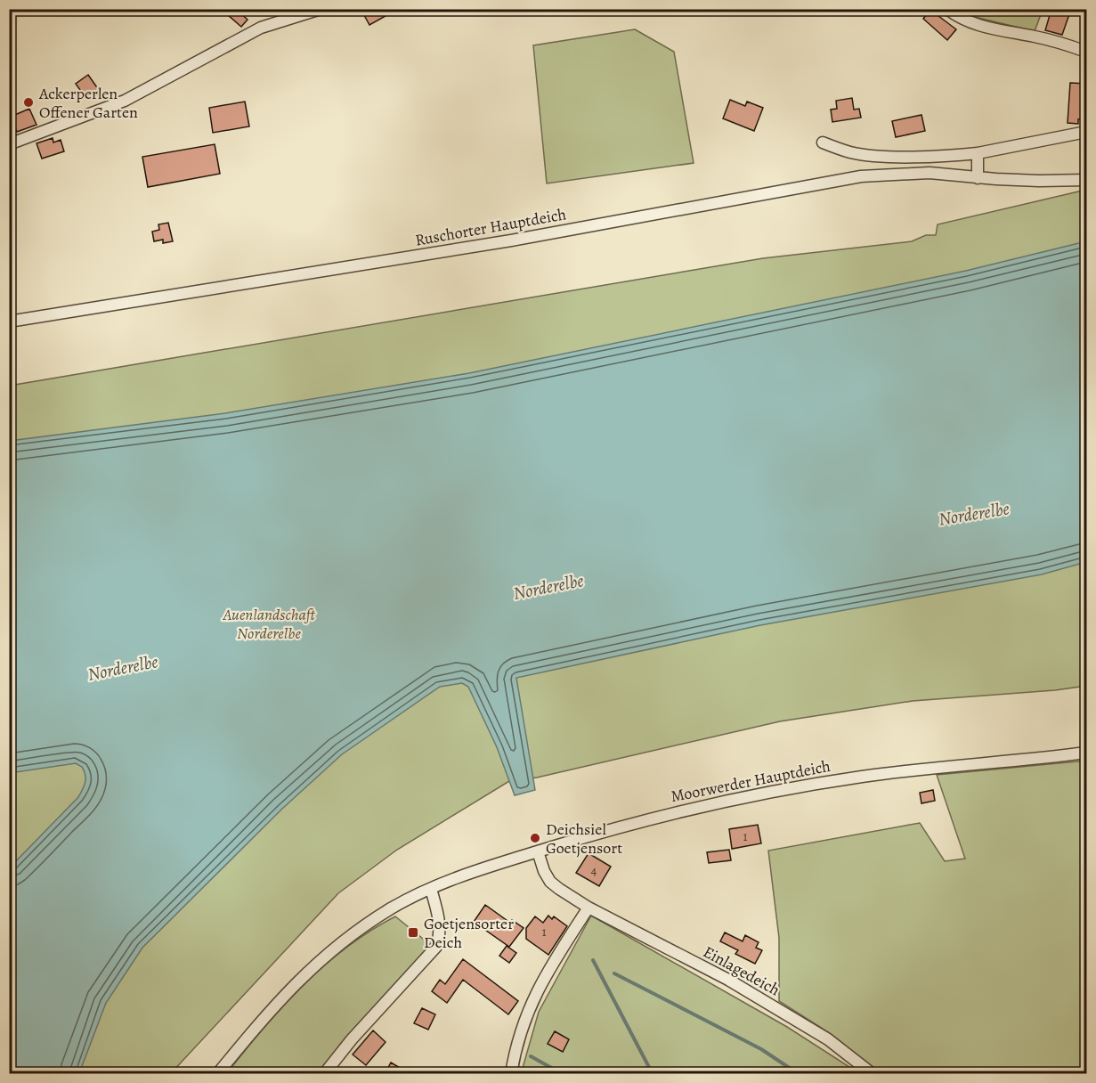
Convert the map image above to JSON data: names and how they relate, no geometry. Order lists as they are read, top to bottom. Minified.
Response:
{"streets":{"street":["Ruschorter Hauptdeich","Moorwerder Hauptdeich","Einlagedeich"]},"crossings":[["Moorwerder Hauptdeich","Einlagedeich"]],"water":["Norderelbe"],"parks":["Auenlandschaft Norderelbe"],"places":{"other":["Ackerperlen Offener Garten","Deichsiel Goetjensort"],"transit":["Goetjensorter Deich"]},"house_numbers":["1","4","1"]}
